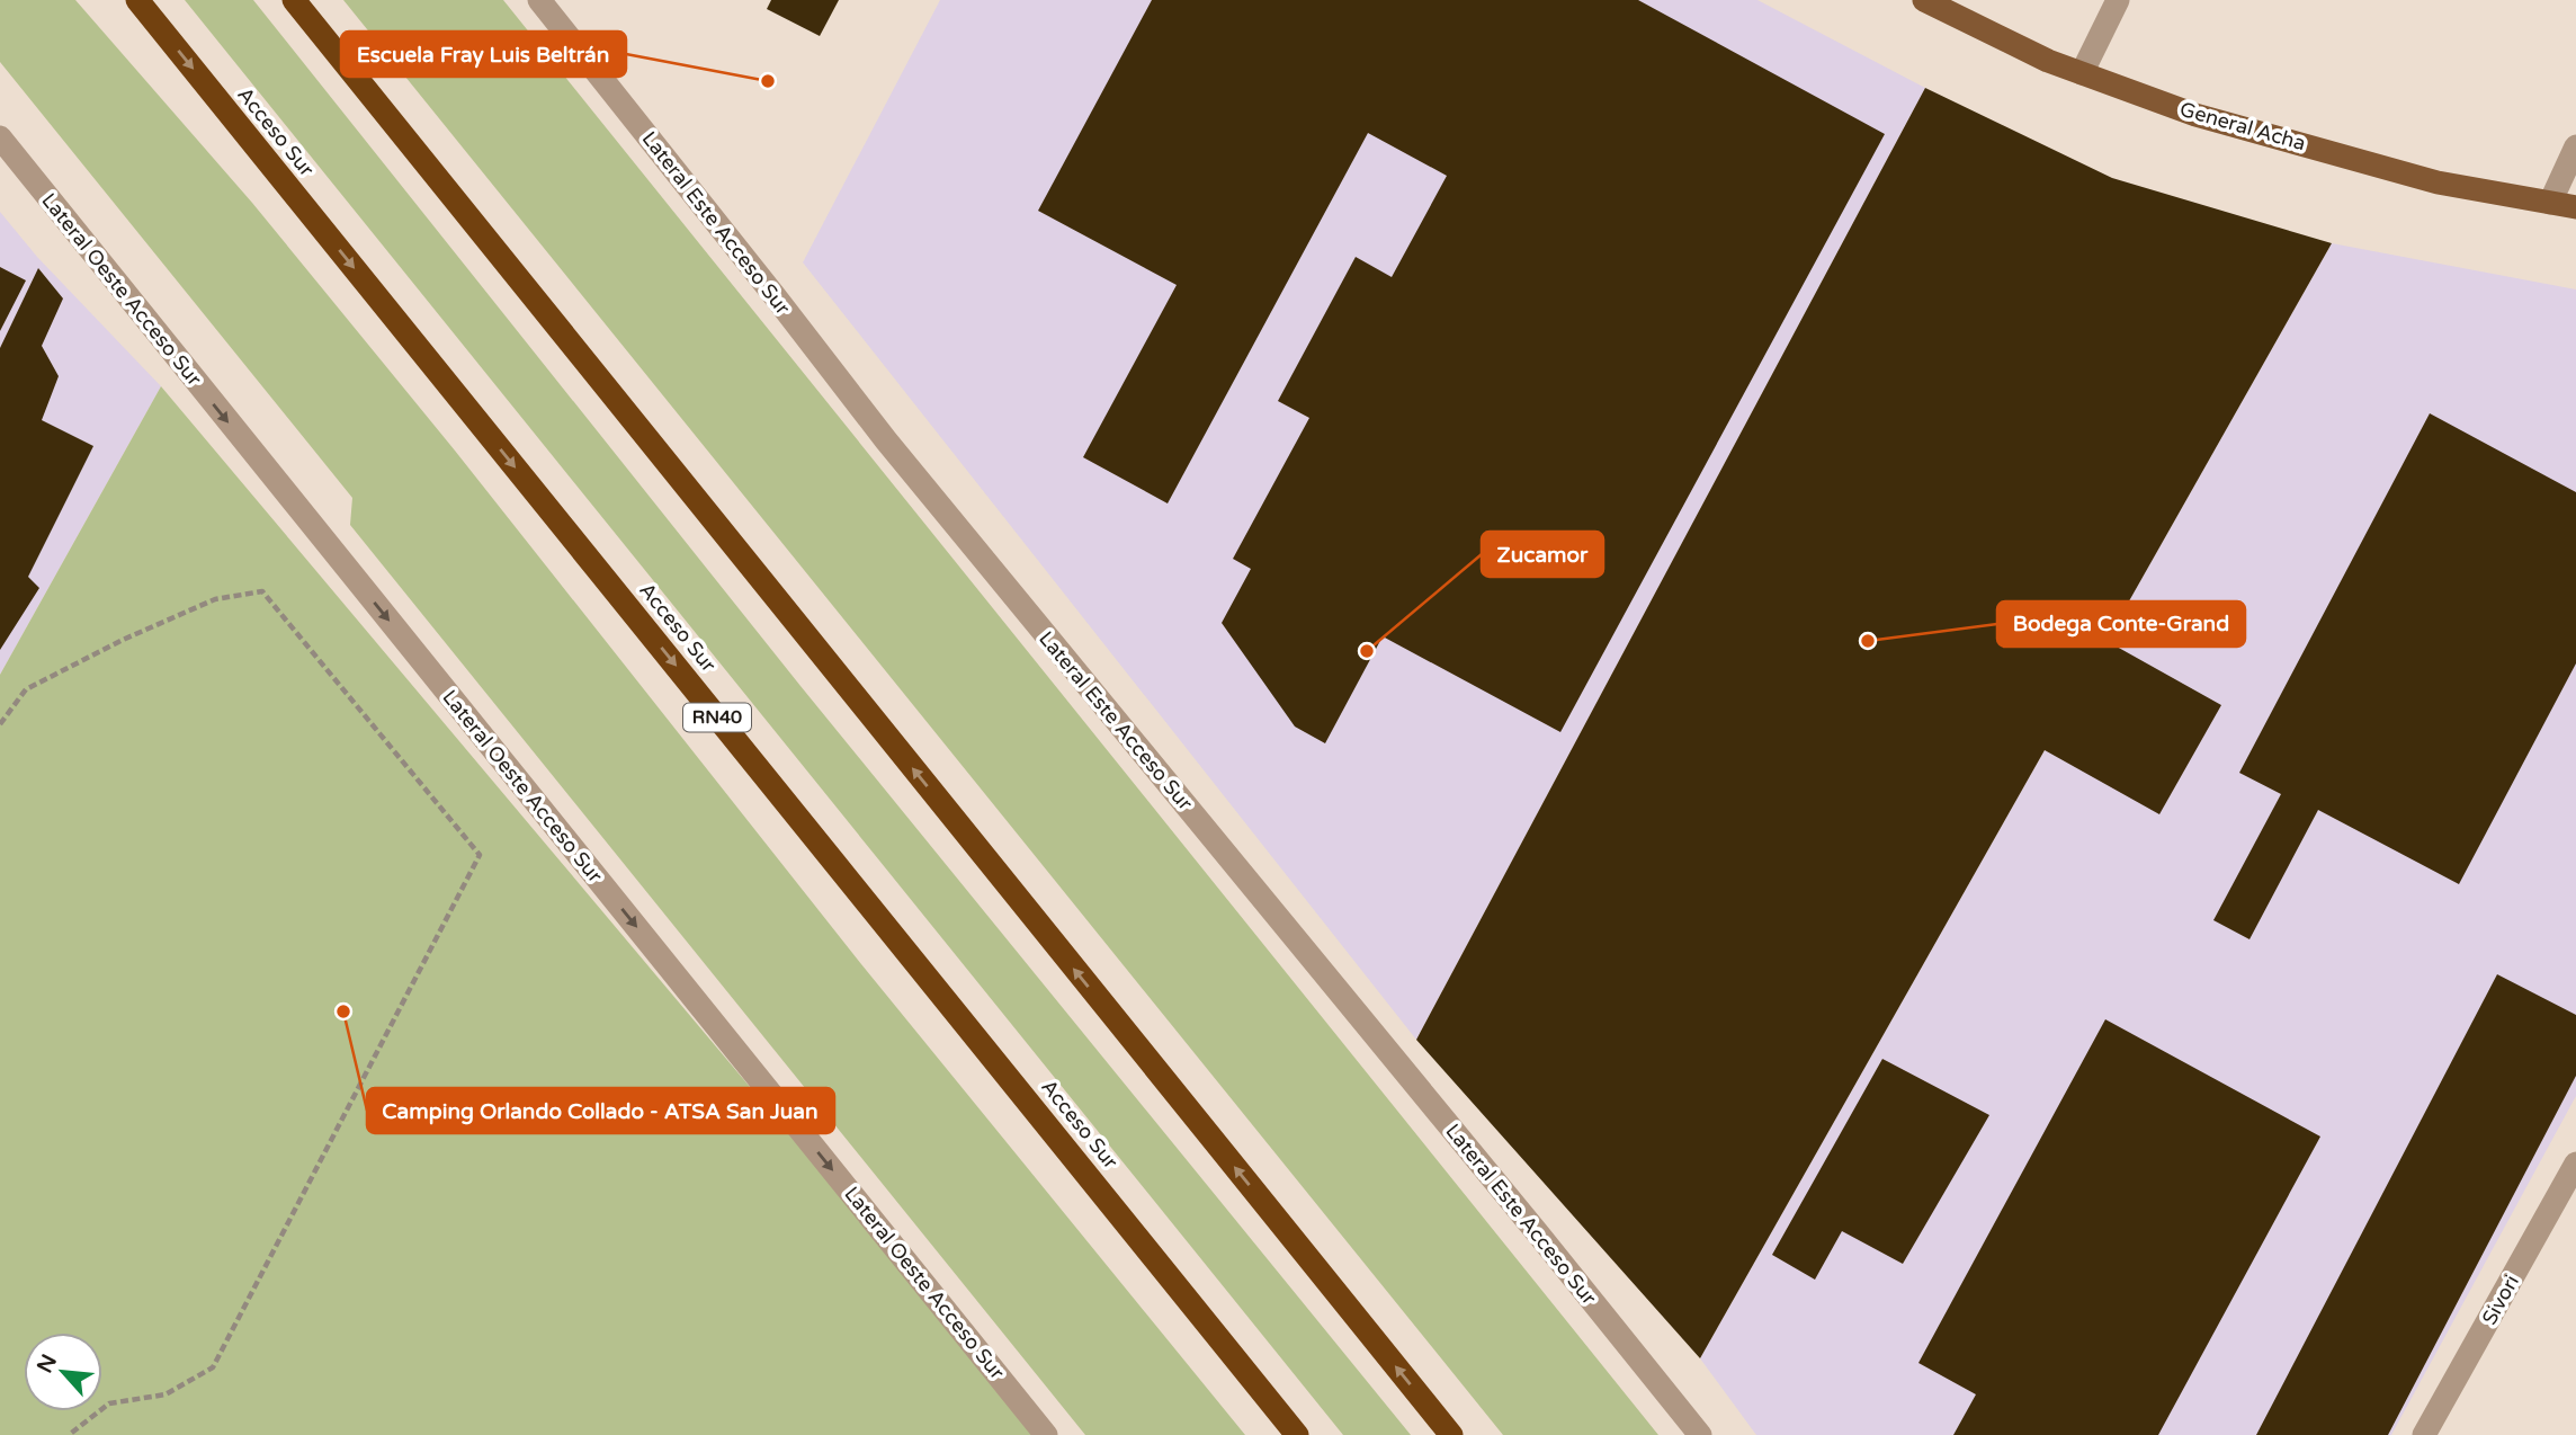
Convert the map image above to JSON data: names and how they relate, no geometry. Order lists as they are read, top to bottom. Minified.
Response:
{"streets":{"highway":["Acceso Sur","RN40"],"main road":["General Acha"],"street":["Lateral Este Acceso Sur","Lateral Oeste Acceso Sur","Sivori"]},"one_way":["Lateral Oeste Acceso Sur"],"places":["Escuela Fray Luis Beltrán","Bodega Conte-Grand","Zucamor","Camping Orlando Collado - ATSA San Juan"],"north":"top left"}
